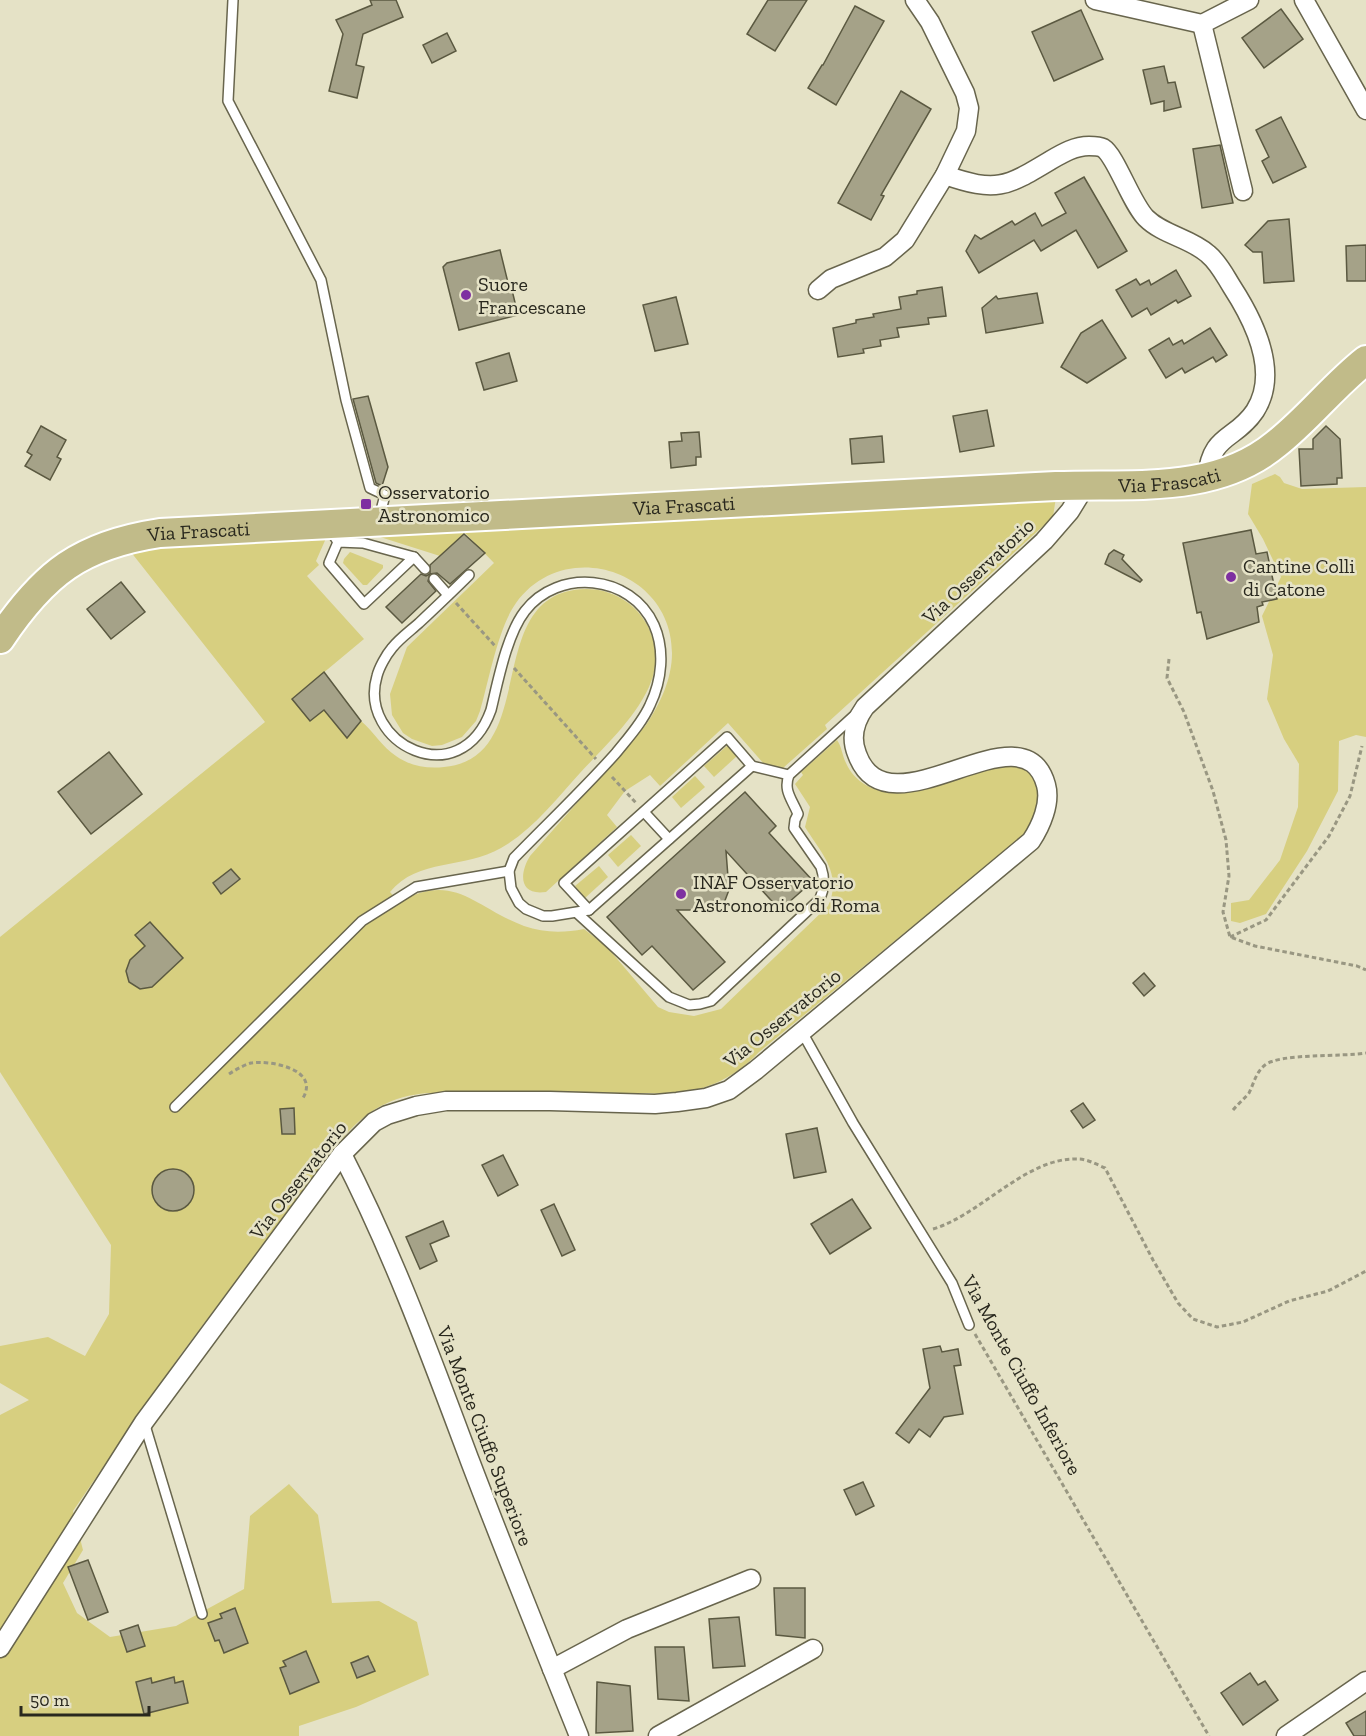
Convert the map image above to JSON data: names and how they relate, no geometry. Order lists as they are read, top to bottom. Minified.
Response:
{"streets":{"main road":["Via Frascati"],"street":["Via Osservatorio","Via Monte Ciuffo Superiore"],"lane":["Via Monte Ciuffo Inferiore"]},"crossings":[["Via Frascati","Via Osservatorio"],["Via Osservatorio","Via Monte Ciuffo Inferiore"],["Via Osservatorio","Via Monte Ciuffo Superiore"]],"places":{"other":["Suore Francescane","Cantine Colli di Catone","INAF Osservatorio Astronomico di Roma"],"transit":["Osservatorio Astronomico"]},"scale_bar":"50 m"}
